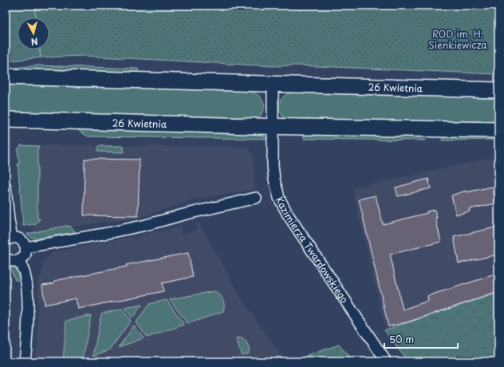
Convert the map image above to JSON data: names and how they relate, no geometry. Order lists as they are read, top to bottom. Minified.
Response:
{"streets":{"street":["26 Kwietnia","Kazimierza Twardowskiego"]},"crossings":[["26 Kwietnia","Kazimierza Twardowskiego"]],"parks":["ROD im. H. Sienkiewicza"],"scale_bar":"50 m","north":"bottom"}
